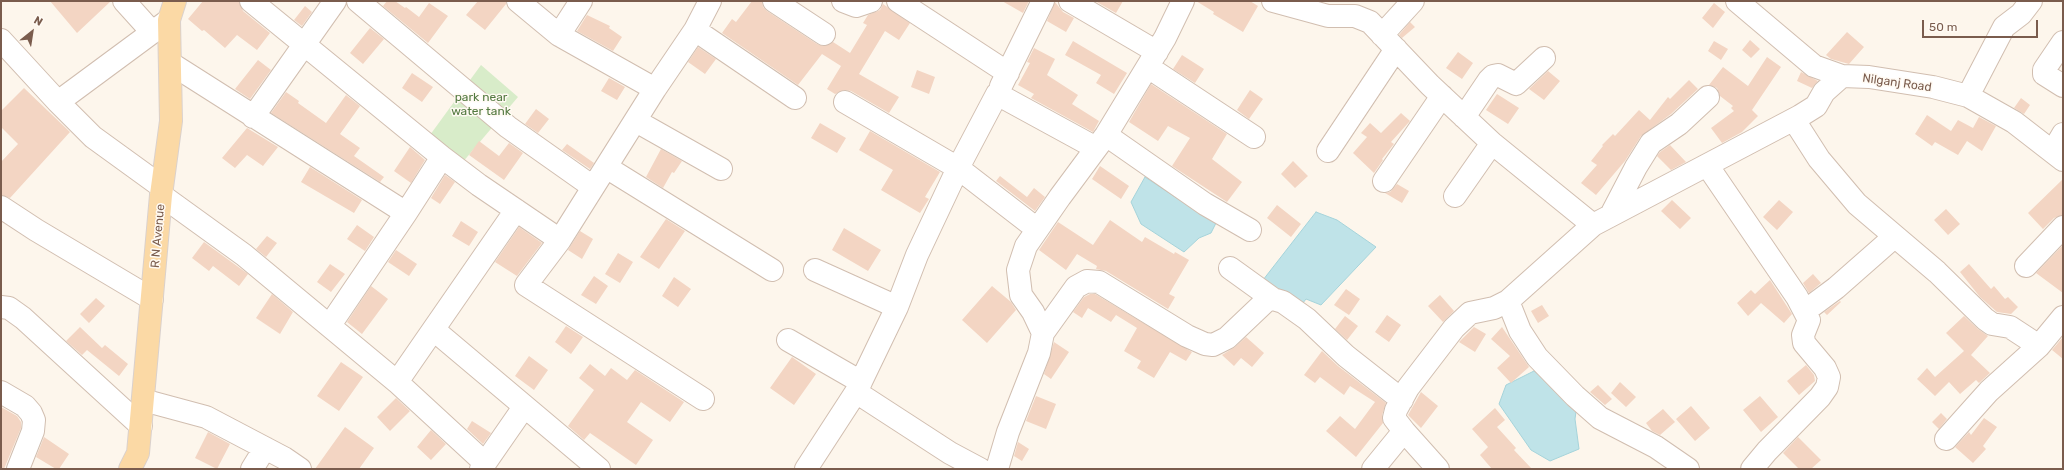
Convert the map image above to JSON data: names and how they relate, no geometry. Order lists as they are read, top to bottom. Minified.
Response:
{"streets":{"main road":["R N Avenue"],"street":["Nilganj Road"]},"parks":["park near water tank"],"scale_bar":"50 m","north":"top right"}
